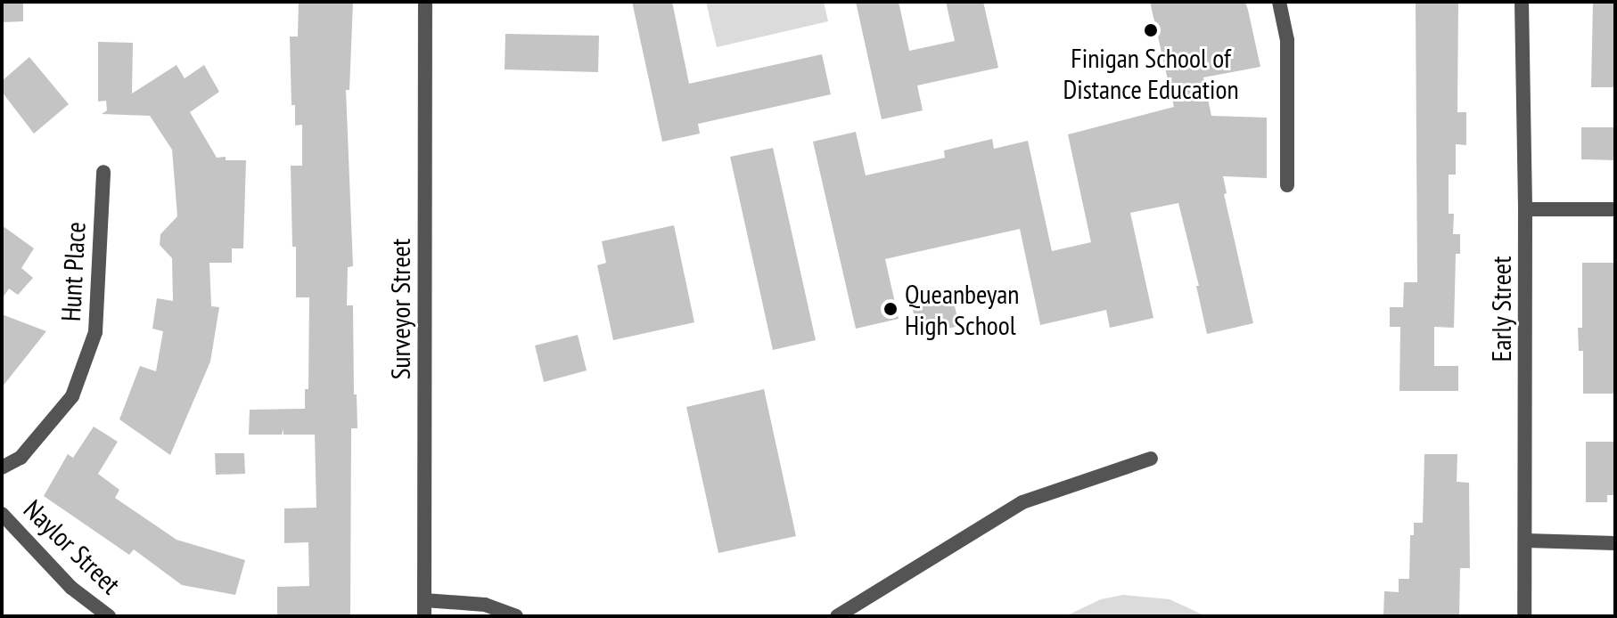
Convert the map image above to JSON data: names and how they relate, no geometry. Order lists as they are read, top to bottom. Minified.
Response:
{"streets":{"street":["Hunt Place","Surveyor Street","Early Street","Naylor Street"]},"places":["Finigan School of Distance Education","Queanbeyan High School"]}
